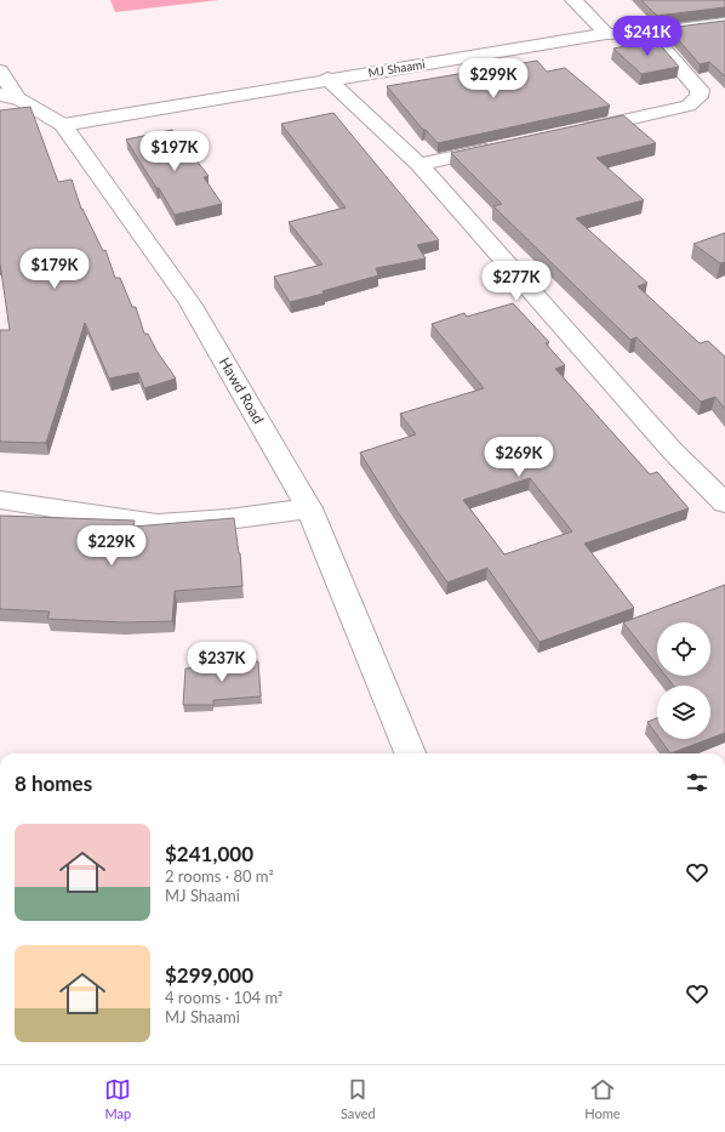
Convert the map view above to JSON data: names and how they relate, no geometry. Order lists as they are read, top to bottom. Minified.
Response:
{"streets":{"street":["MJ Shaami","Hawd Road"]},"crossings":[["MJ Shaami","Hawd Road"]],"page":{"price":["$241K","$299K","$197K","$179K","$277K","$269K","$229K","$237K"],"heading":"8 homes","list":[{"name":"$241,000","note":"2 rooms · 80 m² · MJ Shaami"},{"name":"$299,000","note":"4 rooms · 104 m² · MJ Shaami"}],"tabs":["Map","Saved","Home"]}}
